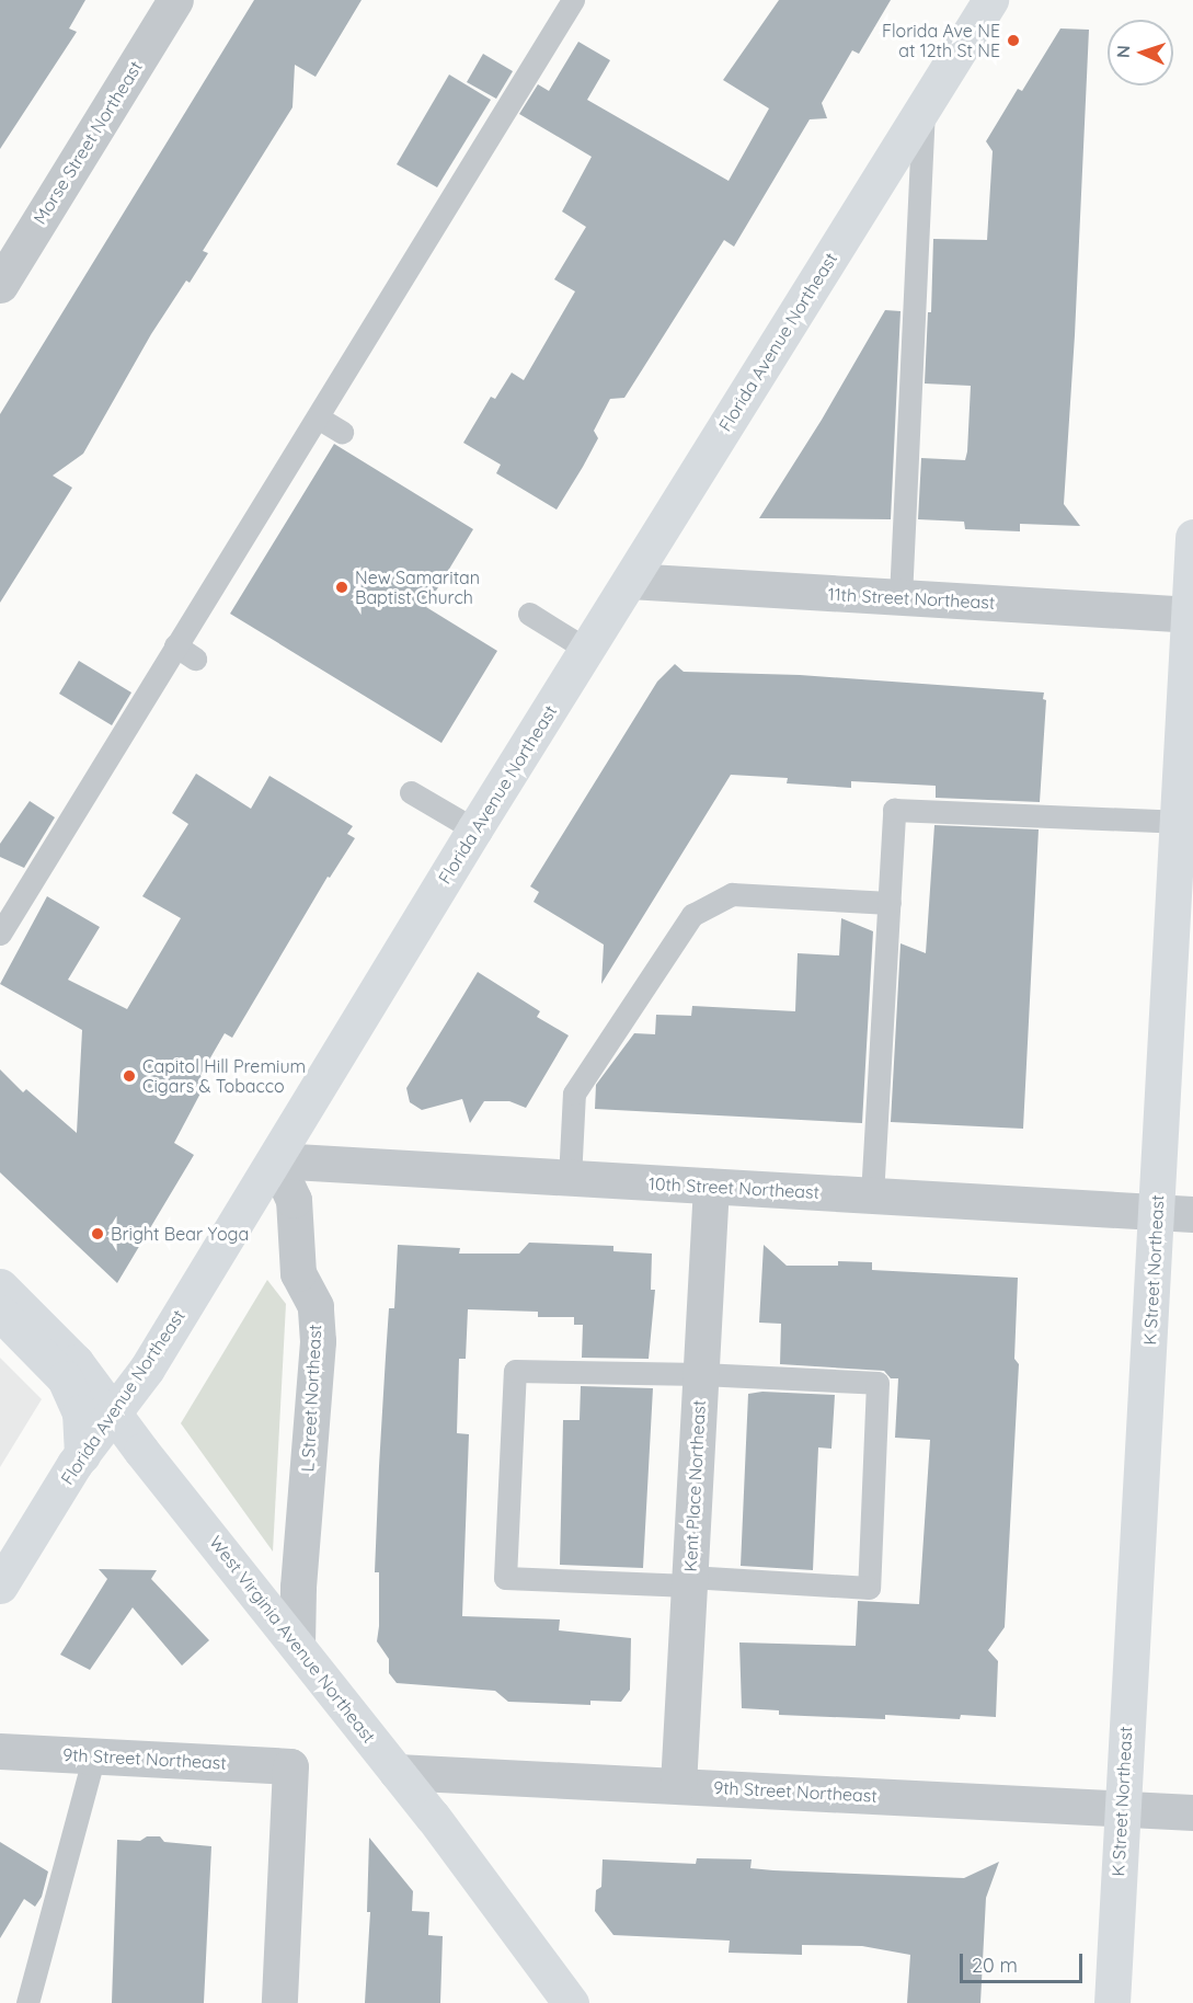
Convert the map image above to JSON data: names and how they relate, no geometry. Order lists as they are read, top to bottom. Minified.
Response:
{"streets":{"main road":["Florida Avenue Northeast","K Street Northeast","West Virginia Avenue Northeast"],"street":["Morse Street Northeast","11th Street Northeast","10th Street Northeast","L Street Northeast","Kent Place Northeast","9th Street Northeast"]},"crossings":[["Florida Avenue Northeast","11th Street Northeast"],["Florida Avenue Northeast","10th Street Northeast"],["Florida Avenue Northeast","L Street Northeast"],["Florida Avenue Northeast","West Virginia Avenue Northeast"],["11th Street Northeast","K Street Northeast"],["10th Street Northeast","K Street Northeast"],["10th Street Northeast","L Street Northeast"],["10th Street Northeast","Kent Place Northeast"],["K Street Northeast","9th Street Northeast"],["L Street Northeast","West Virginia Avenue Northeast"],["Kent Place Northeast","9th Street Northeast"],["West Virginia Avenue Northeast","9th Street Northeast"]],"places":["Florida Ave NE at 12th St NE","New Samaritan Baptist Church","Capitol Hill Premium Cigars & Tobacco","Bright Bear Yoga"],"scale_bar":"20 m","north":"left"}
